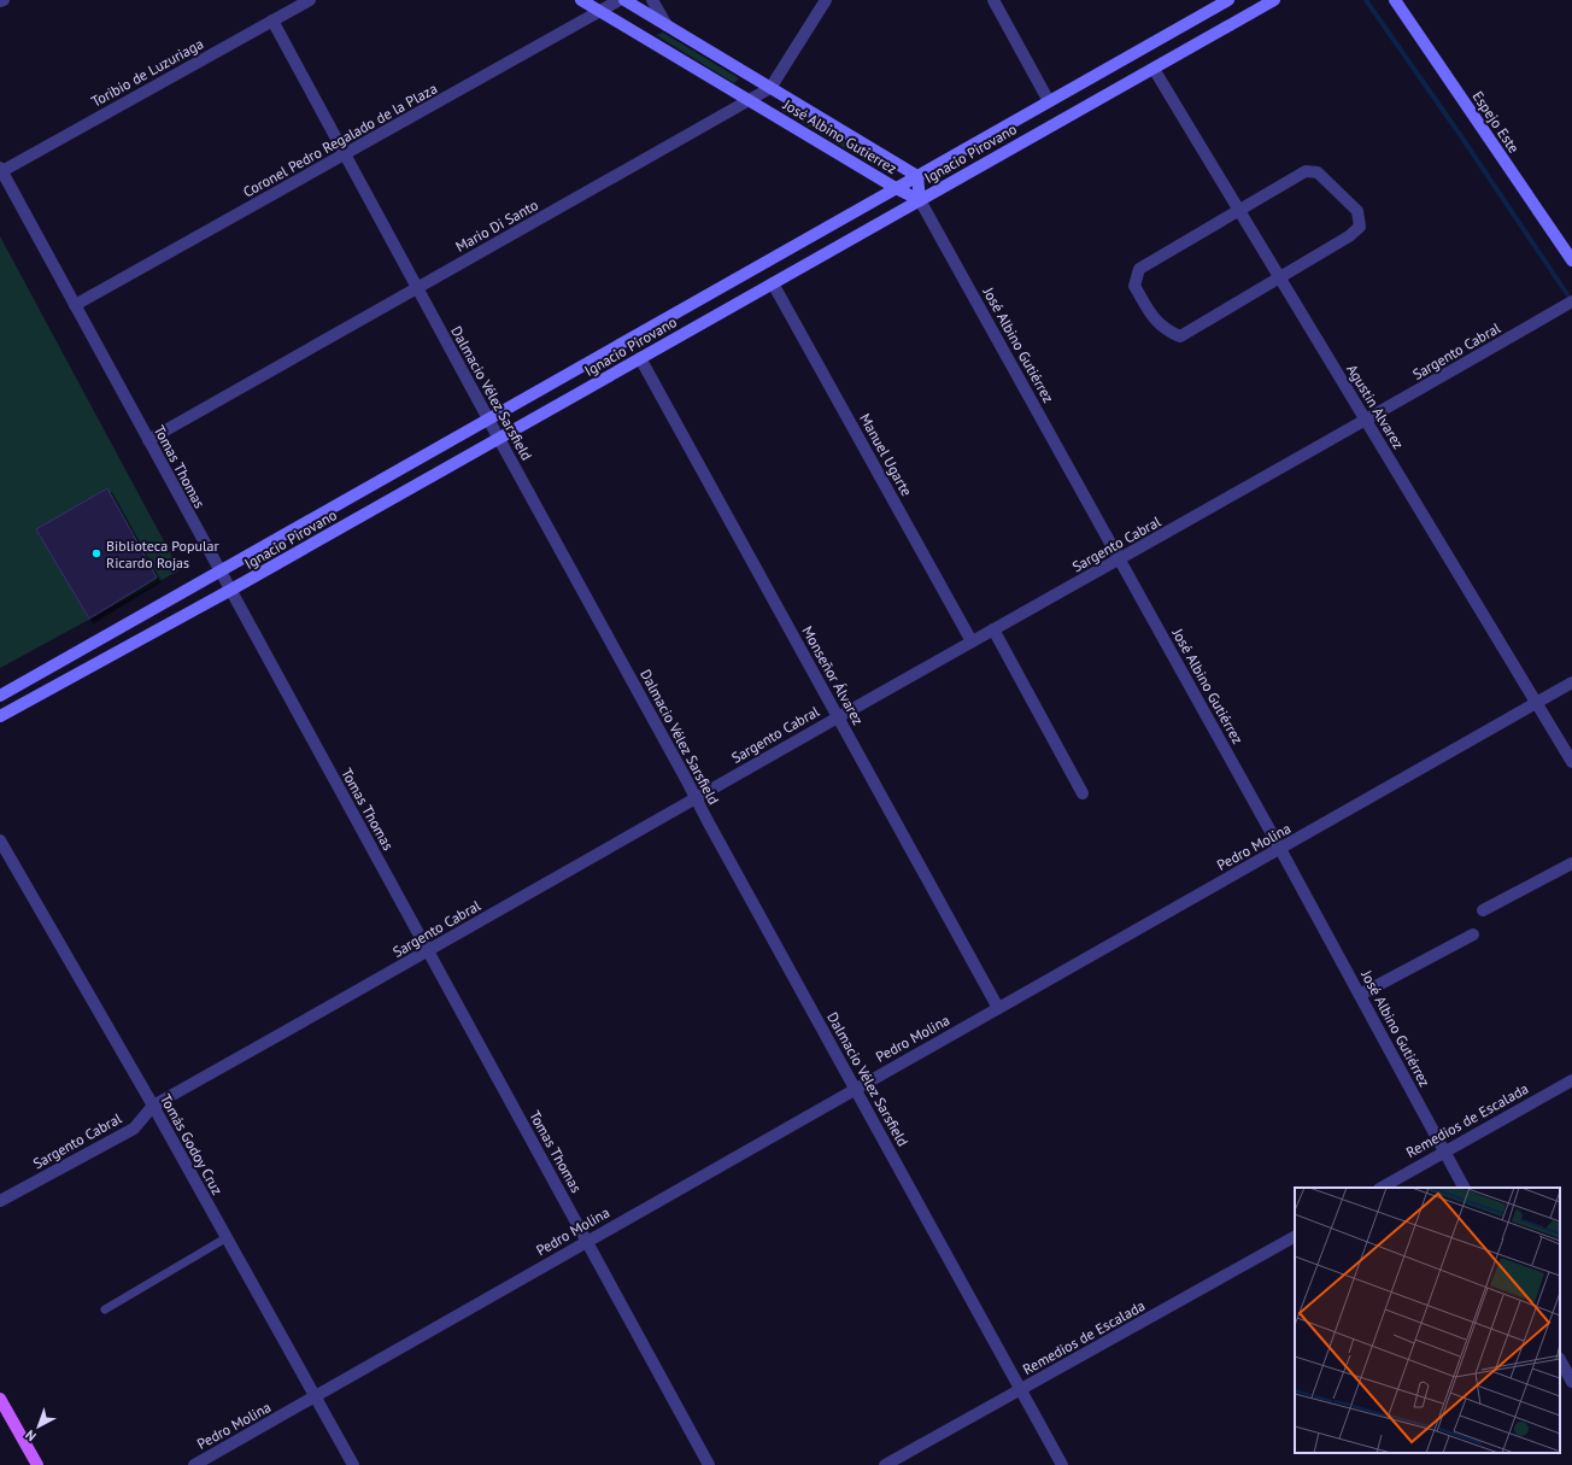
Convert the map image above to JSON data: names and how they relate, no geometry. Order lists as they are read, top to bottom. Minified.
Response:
{"streets":{"street":["Toribio de Luzuriaga","Espejo Este","José Albino Gutierrez","Coronel Pedro Regalado de la Plaza","Ignacio Pirovano","Mario Di Santo","José Albino Gutiérrez","Sargento Cabral","Dalmacio Vélez Sarsfield","Agustin Alvarez","Manuel Ugarte","Tomas Thomas","Monseñor Álvarez","Pedro Molina","Remedios de Escalada","Tomás Godoy Cruz"]},"crossings":[["Toribio de Luzuriaga","Dalmacio Vélez Sarsfield"],["Toribio de Luzuriaga","Tomas Thomas"],["José Albino Gutierrez","Coronel Pedro Regalado de la Plaza"],["José Albino Gutierrez","Ignacio Pirovano"],["José Albino Gutierrez","Mario Di Santo"],["José Albino Gutierrez","José Albino Gutiérrez"],["Coronel Pedro Regalado de la Plaza","Dalmacio Vélez Sarsfield"],["Coronel Pedro Regalado de la Plaza","Tomas Thomas"],["Ignacio Pirovano","José Albino Gutiérrez"],["Ignacio Pirovano","Dalmacio Vélez Sarsfield"],["Ignacio Pirovano","Agustin Alvarez"],["Ignacio Pirovano","Manuel Ugarte"],["Ignacio Pirovano","Tomas Thomas"],["Ignacio Pirovano","Monseñor Álvarez"],["Mario Di Santo","Dalmacio Vélez Sarsfield"],["Mario Di Santo","Tomas Thomas"],["José Albino Gutiérrez","Sargento Cabral"],["José Albino Gutiérrez","Pedro Molina"],["José Albino Gutiérrez","Remedios de Escalada"],["Sargento Cabral","Dalmacio Vélez Sarsfield"],["Sargento Cabral","Agustin Alvarez"],["Sargento Cabral","Manuel Ugarte"],["Sargento Cabral","Tomas Thomas"],["Sargento Cabral","Monseñor Álvarez"],["Sargento Cabral","Tomás Godoy Cruz"],["Dalmacio Vélez Sarsfield","Pedro Molina"],["Dalmacio Vélez Sarsfield","Remedios de Escalada"],["Agustin Alvarez","Pedro Molina"],["Tomas Thomas","Pedro Molina"],["Monseñor Álvarez","Pedro Molina"],["Pedro Molina","Tomás Godoy Cruz"]],"places":["Biblioteca Popular Ricardo Rojas"],"north":"bottom left"}
